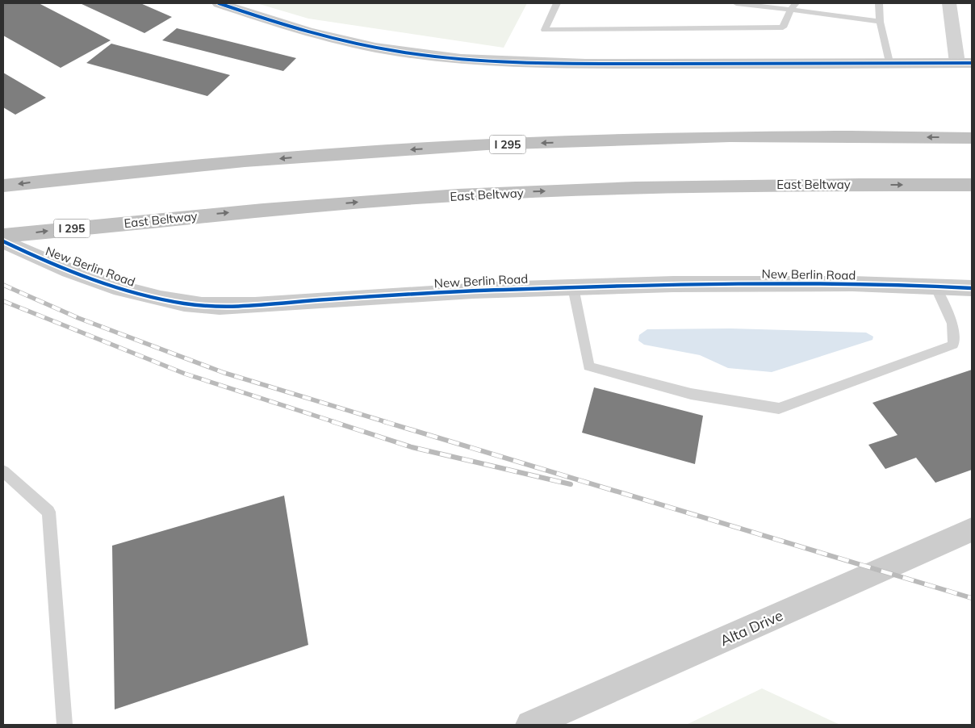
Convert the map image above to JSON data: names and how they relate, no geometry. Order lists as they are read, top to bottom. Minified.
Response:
{"streets":{"highway":["I 295","East Beltway"],"street":["New Berlin Road","Alta Drive"]}}
